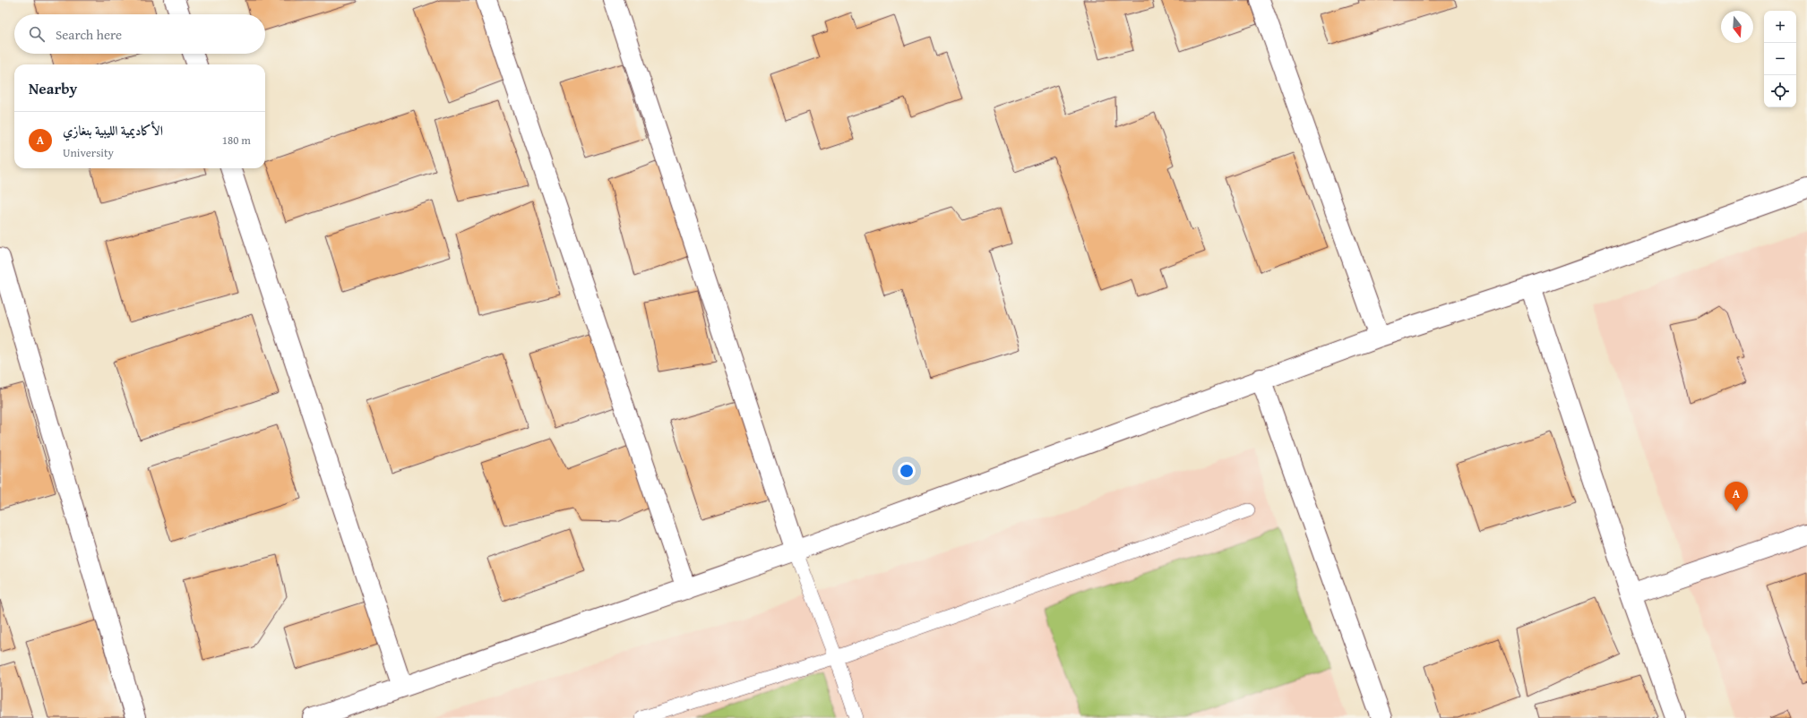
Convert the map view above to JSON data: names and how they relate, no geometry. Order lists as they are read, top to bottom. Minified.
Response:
{"north":"bottom","page":{"map_buttons":["+","−"],"search":"Search here","heading":"Nearby","list":[{"mark":"A","name":"الأكاديمية الليبية بنغازي","note":"University","value":"180 m"}],"pins":"A"}}
